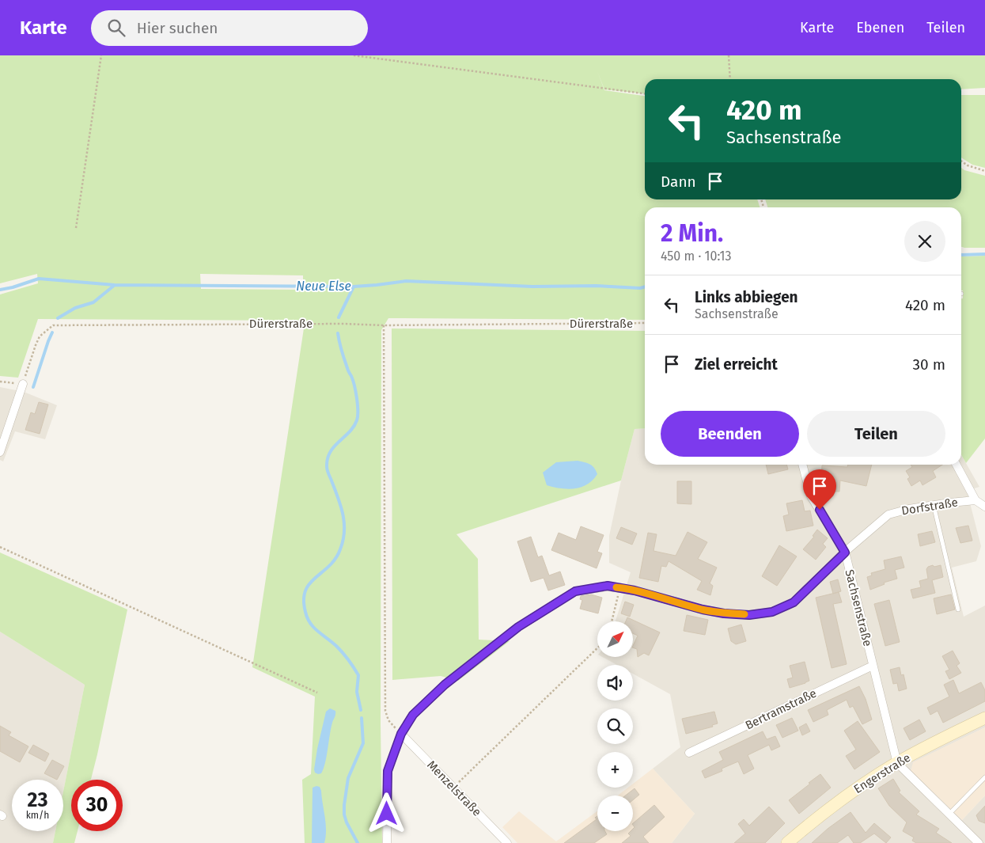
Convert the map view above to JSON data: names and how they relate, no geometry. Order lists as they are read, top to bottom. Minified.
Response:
{"streets":{"main road":["Engerstraße"],"street":["Dorfstraße","Sachsenstraße","Bertramstraße","Menzelstraße"],"path":["Dürerstraße"]},"crossings":[["Dorfstraße","Sachsenstraße"],["Dorfstraße","Menzelstraße"],["Sachsenstraße","Bertramstraße"],["Sachsenstraße","Engerstraße"]],"water":["Neue Else"],"north":"top right","page":{"header":"Karte","search":"Hier suchen","nav":["Karte","Ebenen","Teilen"],"turn":["420 m","Sachsenstraße"],"then":"Dann","heading":["2 Min.","450 m · 10:13"],"list":[{"name":"Links abbiegen","note":"Sachsenstraße","value":"420 m"},{"name":"Ziel erreicht","value":"30 m"}],"buttons":["Beenden","Teilen"],"map_buttons":["+","−"],"speed":"23 km/h","limit":"30"}}
